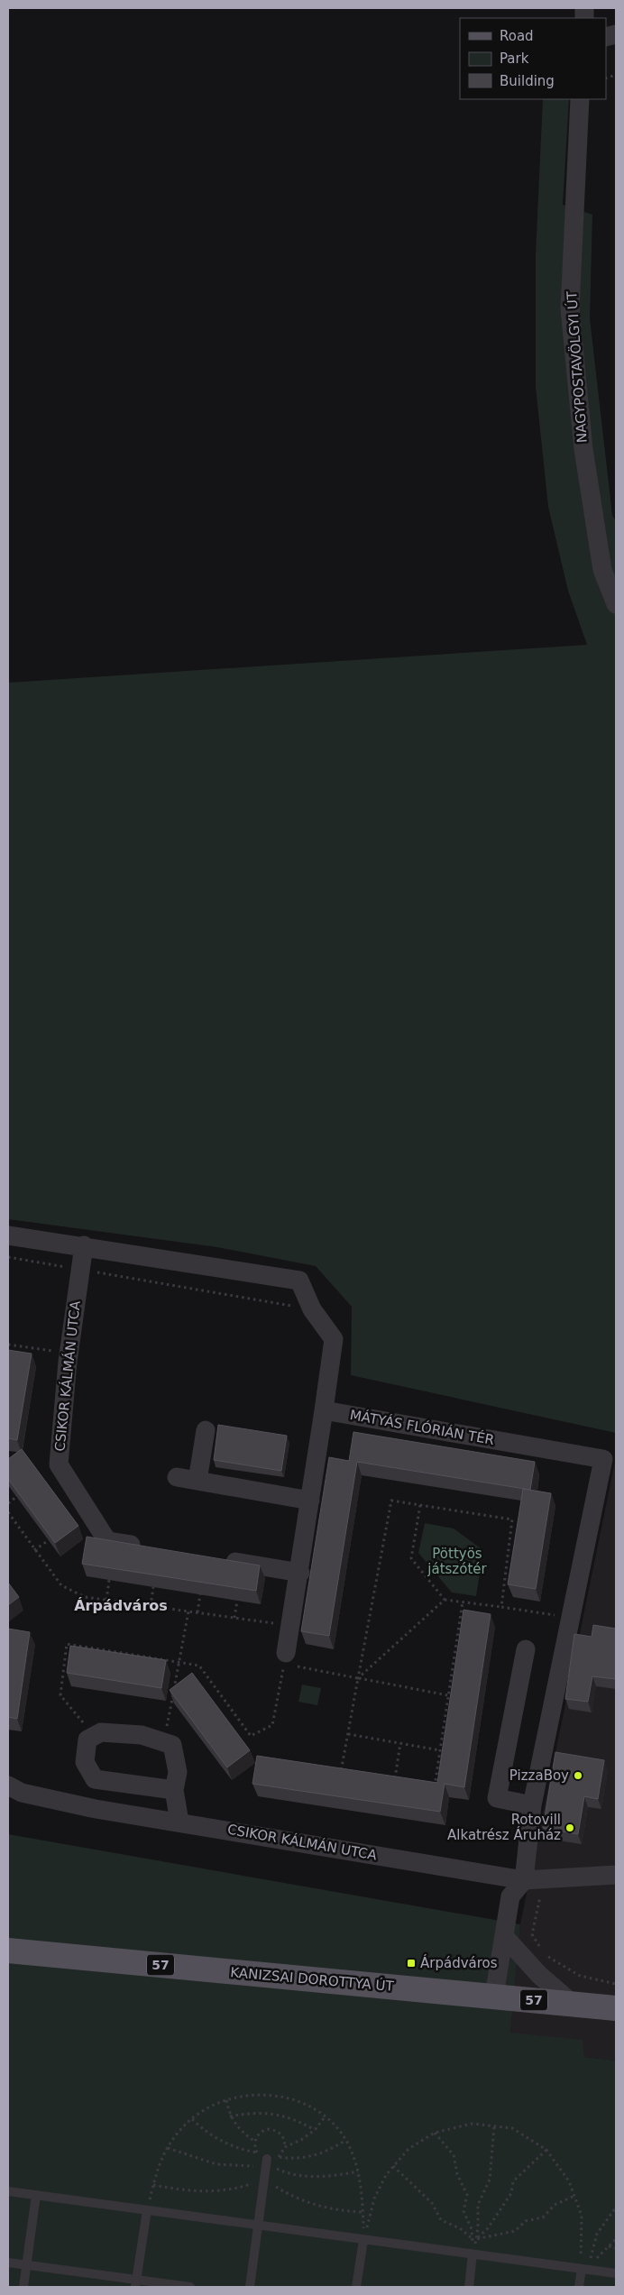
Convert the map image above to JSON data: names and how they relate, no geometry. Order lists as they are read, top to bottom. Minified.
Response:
{"streets":{"main road":["57","KANIZSAI DOROTTYA ÚT"],"street":["NAGYPOSTAVÖLGYI ÚT","CSIKOR KÁLMÁN UTCA","MÁTYÁS FLÓRIÁN TÉR"]},"districts":["Árpádváros"],"parks":["Pöttyös játszótér"],"places":{"other":["PizzaBoy","Rotovill Alkatrész Áruház"],"transit":["Árpádváros"]},"legend":["Road","Park","Building"]}
